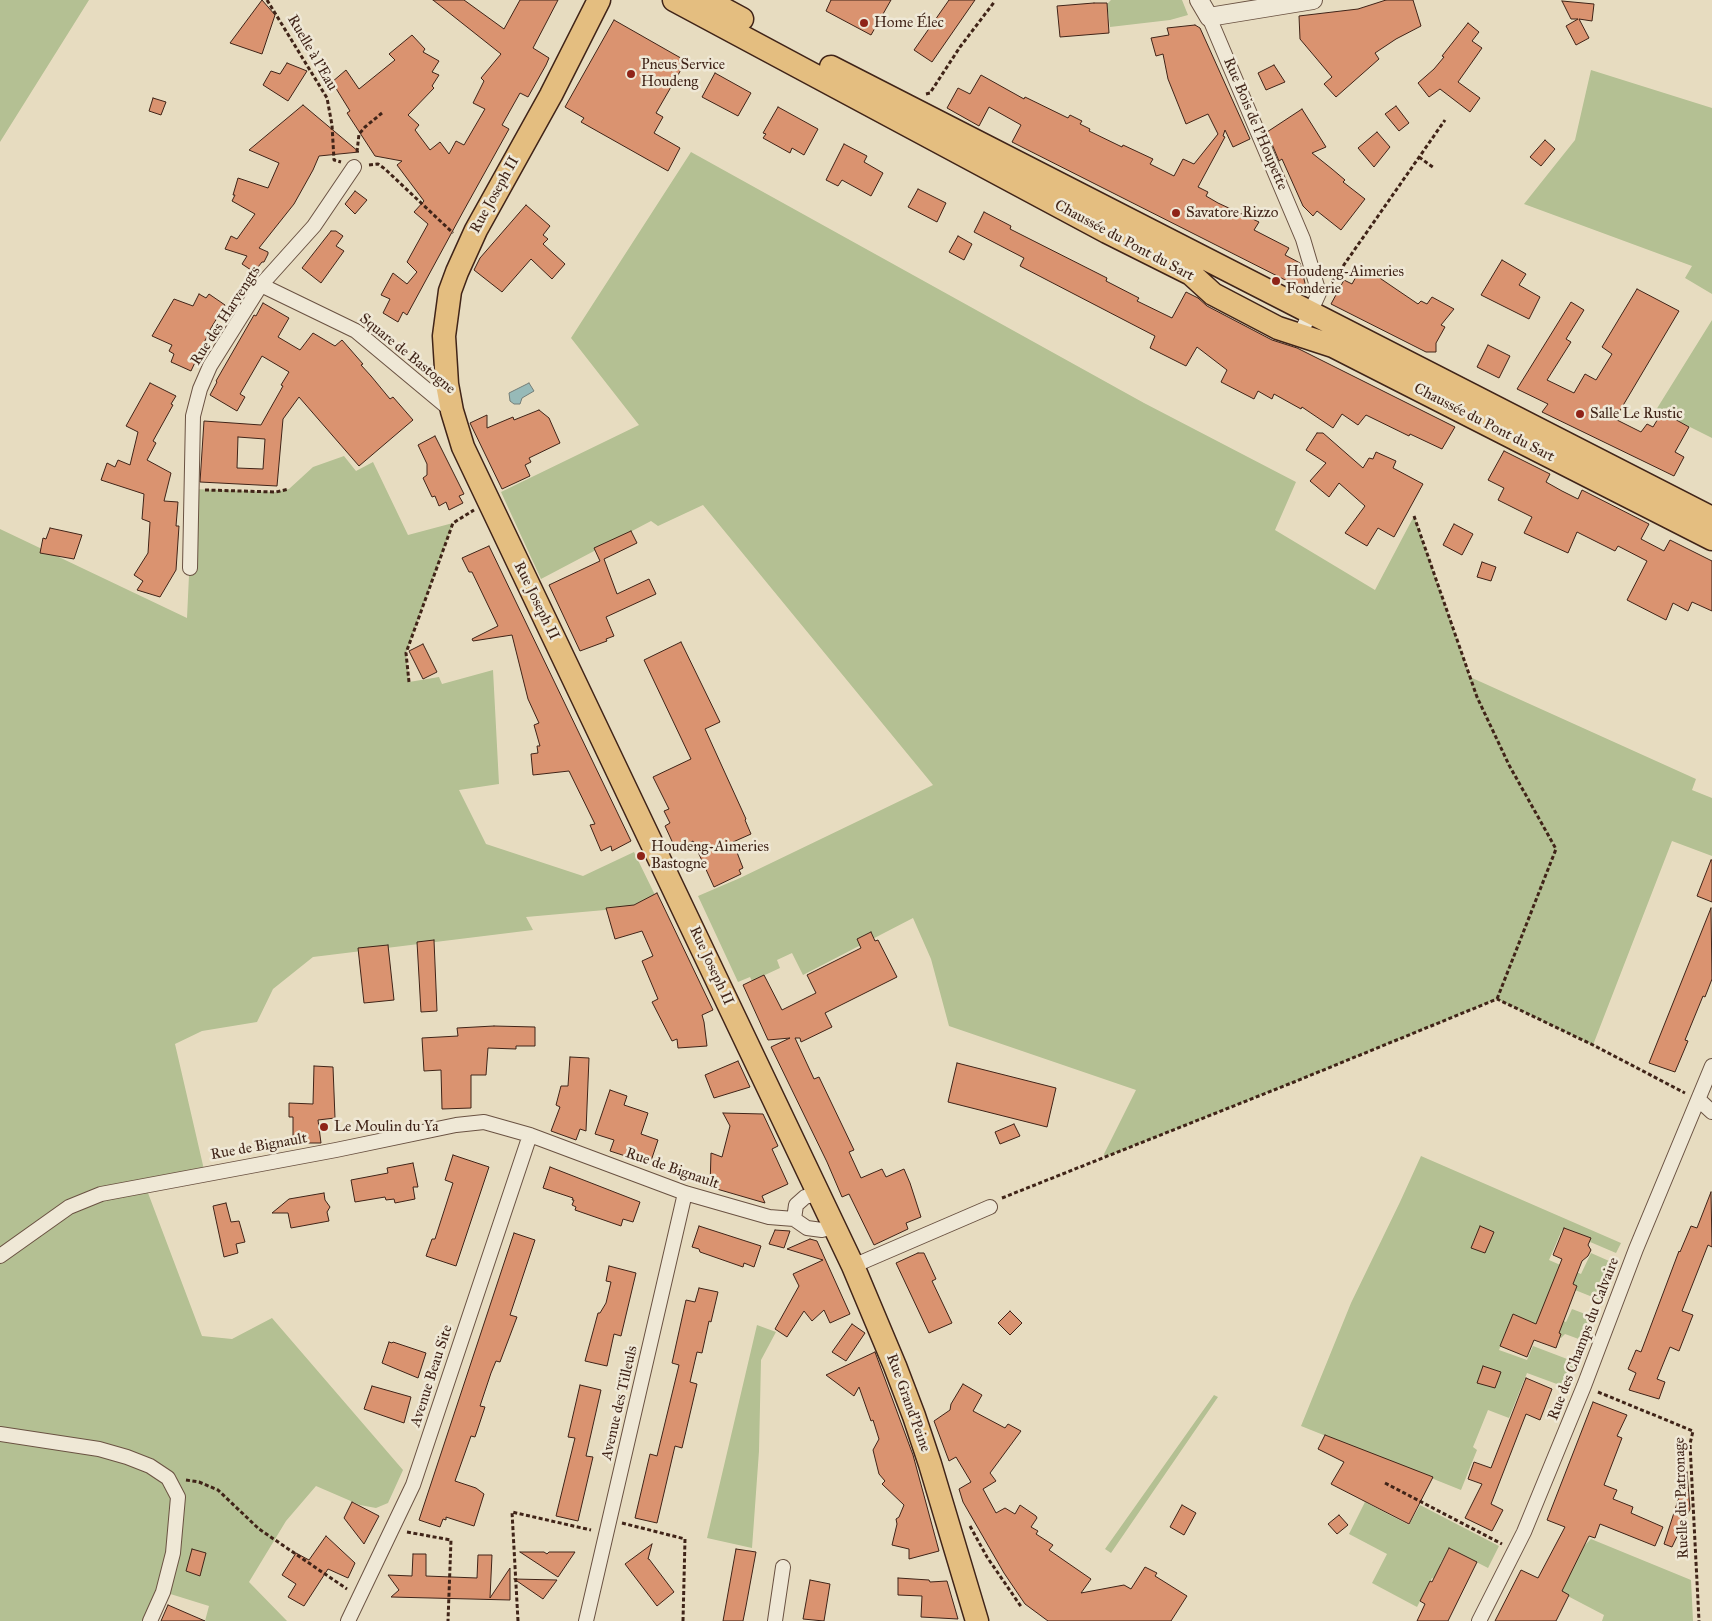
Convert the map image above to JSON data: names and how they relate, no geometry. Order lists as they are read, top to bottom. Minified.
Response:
{"streets":{"main road":["Rue Joseph II","Chaussée du Pont du Sart","Rue Grand'Peine"],"street":["Rue Bois de l'Houpette","Rue des Harvengts","Square de Bastogne","Rue de Bignault","Rue des Champs du Calvaire","Avenue Beau Site","Avenue des Tilleuls"],"path":["Ruelle à l'Eau","Ruelle du Patronage"]},"crossings":[["Ruelle à l'Eau","Rue des Harvengts"],["Rue Bois de l'Houpette","Chaussée du Pont du Sart"],["Rue Joseph II","Square de Bastogne"],["Rue Joseph II","Rue Grand'Peine"],["Rue des Harvengts","Square de Bastogne"],["Rue de Bignault","Avenue Beau Site"],["Rue de Bignault","Avenue des Tilleuls"],["Rue de Bignault","Rue Grand'Peine"],["Rue des Champs du Calvaire","Ruelle du Patronage"]],"places":["Home Élec","Pneus Service Houdeng","Savatore Rizzo","Houdeng-Aimeries Fonderie","Salle Le Rustic","Houdeng-Aimeries Bastogne","Le Moulin du Ya"]}
